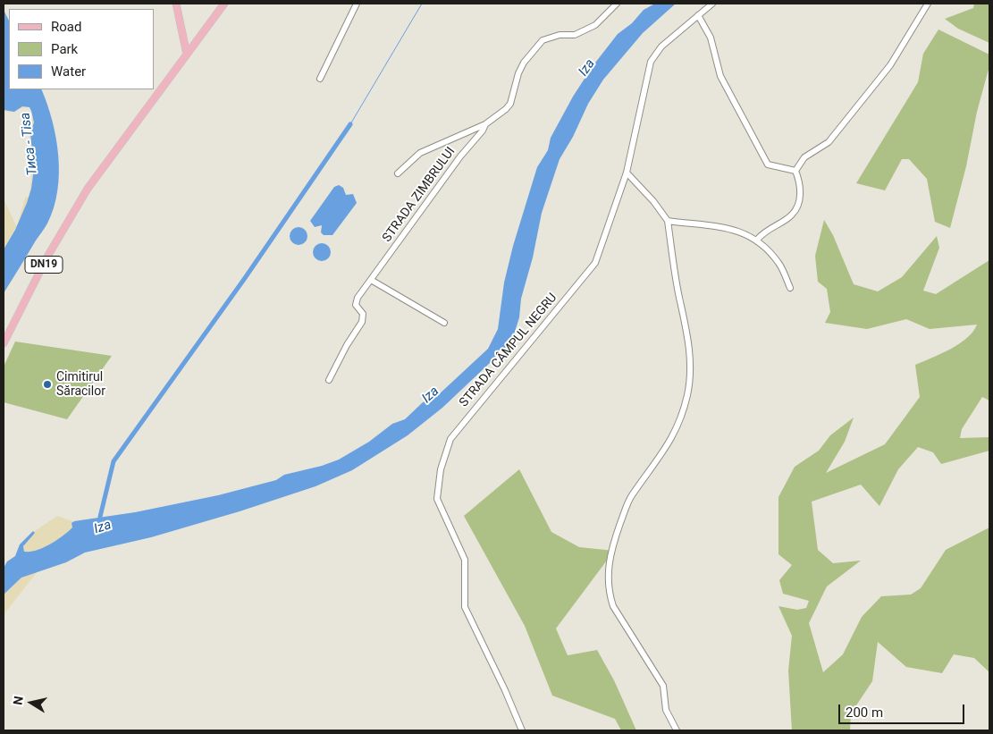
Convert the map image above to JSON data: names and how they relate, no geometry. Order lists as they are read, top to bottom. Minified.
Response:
{"streets":{"main road":["DN19"],"street":["STRADA ZIMBRULUI","STRADA CÂMPUL NEGRU"]},"water":["Iza","Тиса - Tisa"],"places":["Cimitirul Săracilor"],"legend":["Road","Park","Water"],"scale_bar":"200 m","north":"left"}
